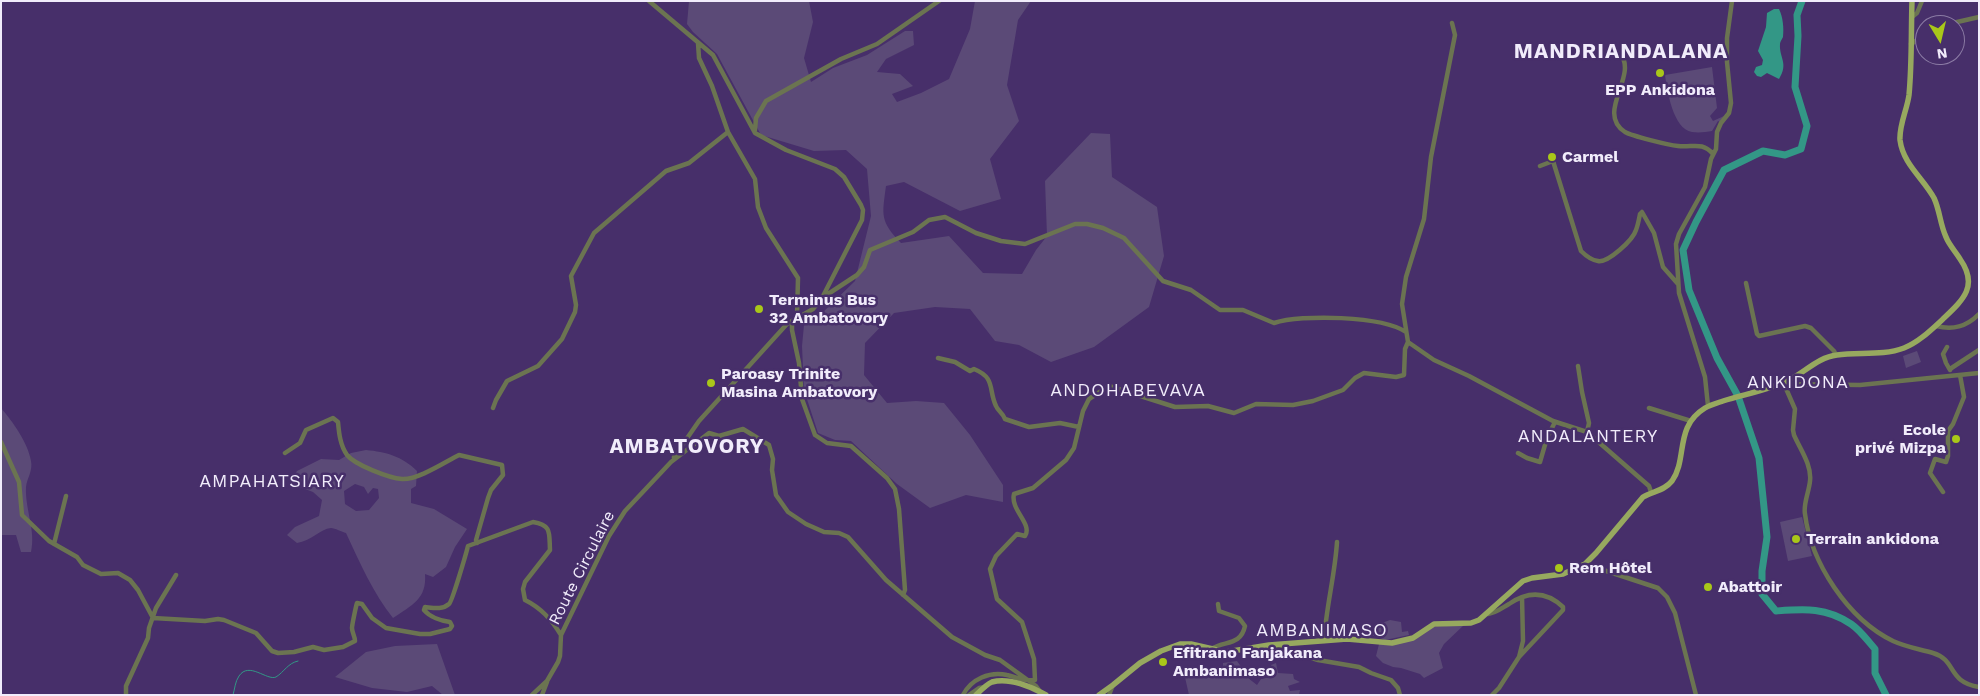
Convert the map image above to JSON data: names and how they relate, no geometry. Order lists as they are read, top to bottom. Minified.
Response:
{"streets":{"street":["Route Circulaire"]},"districts":["MANDRIANDALANA","ANKIDONA","ANDOHABEVAVA","ANDALANTERY","AMBATOVORY","AMPAHATSIARY","AMBANIMASO"],"places":["EPP Ankidona","Carmel","Terminus Bus 32 Ambatovory","Paroasy Trinite Masina Ambatovory","Ecole privé Mizpa","Terrain ankidona","Rem Hôtel","Abattoir","Efitrano Fanjakana Ambanimaso"],"north":"bottom"}
